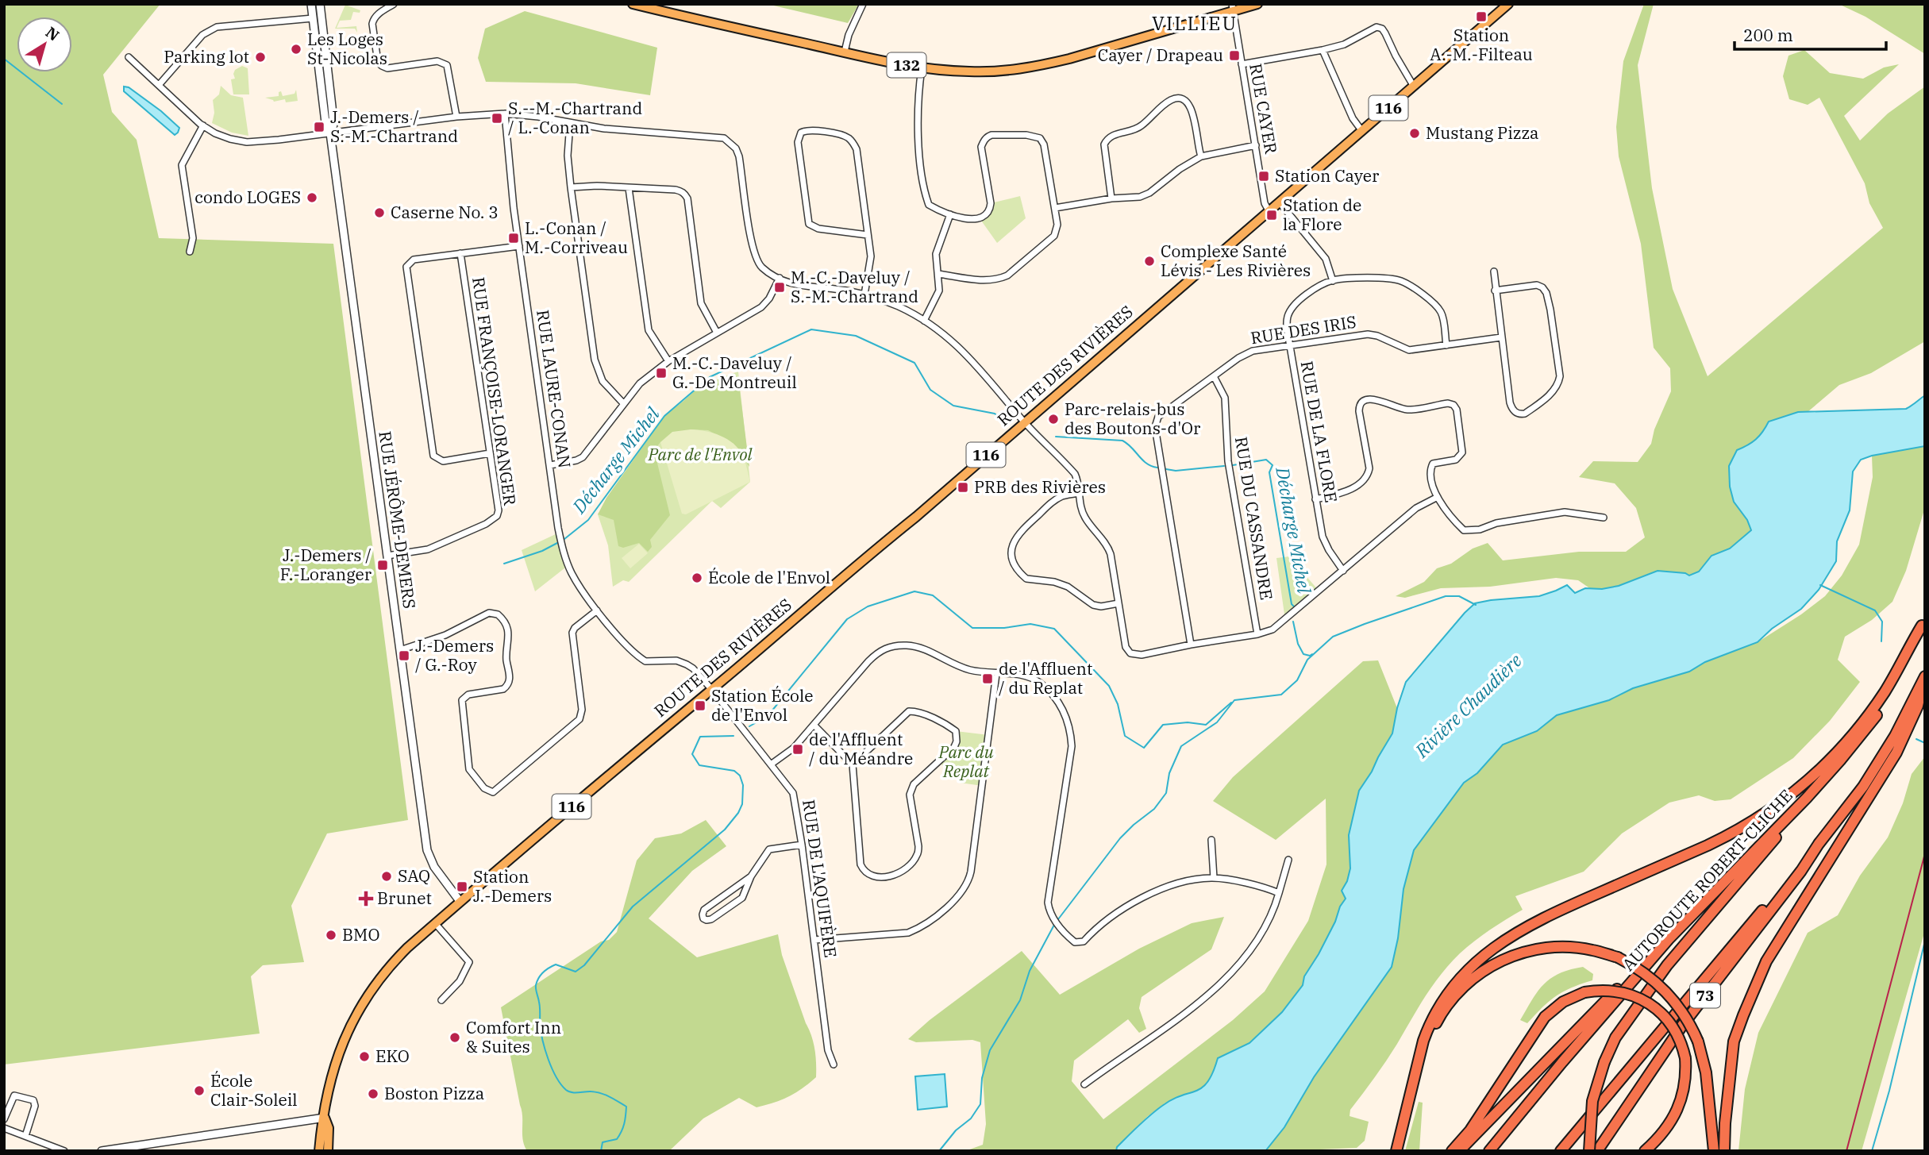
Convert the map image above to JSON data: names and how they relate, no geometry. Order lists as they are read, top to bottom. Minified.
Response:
{"streets":{"highway":["AUTOROUTE ROBERT-CLICHE","73"],"main road":["132","116","ROUTE DES RIVIÈRES"],"street":["RUE CAYER","RUE DES IRIS","RUE LAURE-CONAN","RUE FRANÇOISE-LORANGER","RUE DE LA FLORE","RUE DU CASSANDRE","RUE JÉRÔME-DEMERS","RUE DE L'AQUIFÈRE"]},"crossings":[["132","RUE CAYER"],["RUE CAYER","ROUTE DES RIVIÈRES"],["RUE DES IRIS","RUE DE LA FLORE"],["RUE DES IRIS","RUE DU CASSANDRE"],["ROUTE DES RIVIÈRES","RUE LAURE-CONAN"],["ROUTE DES RIVIÈRES","RUE JÉRÔME-DEMERS"],["ROUTE DES RIVIÈRES","RUE DE L'AQUIFÈRE"],["RUE LAURE-CONAN","RUE DE L'AQUIFÈRE"],["RUE FRANÇOISE-LORANGER","RUE JÉRÔME-DEMERS"]],"districts":["VILLIEU"],"water":["Décharge Michel","Rivière Chaudière"],"parks":["Parc de l'Envol","Parc du Replat"],"places":{"transit":["Station A.-M.-Filteau","Cayer / Drapeau","S.--M.-Chartrand / L.-Conan","J.-Demers / S.-M.-Chartrand","Station Cayer","Station de la Flore","L.-Conan / M.-Corriveau","M.-C.-Daveluy / S.-M.-Chartrand","M.-C.-Daveluy / G.-De Montreuil","PRB des Rivières","J.-Demers / F.-Loranger","J.-Demers / G.-Roy","de l'Affluent / du Replat","Station École de l'Envol","de l'Affluent / du Méandre","Station J.-Demers"],"other":["Les Loges St-Nicolas","Parking lot","Mustang Pizza","condo LOGES","Caserne No. 3","Complexe Santé Lévis - Les Rivières","Parc-relais-bus des Boutons-d'Or","École de l'Envol","SAQ","BMO","Comfort Inn & Suites","EKO","École Clair-Soleil","Boston Pizza"],"health":["Brunet"]},"scale_bar":"200 m","north":"top right"}
